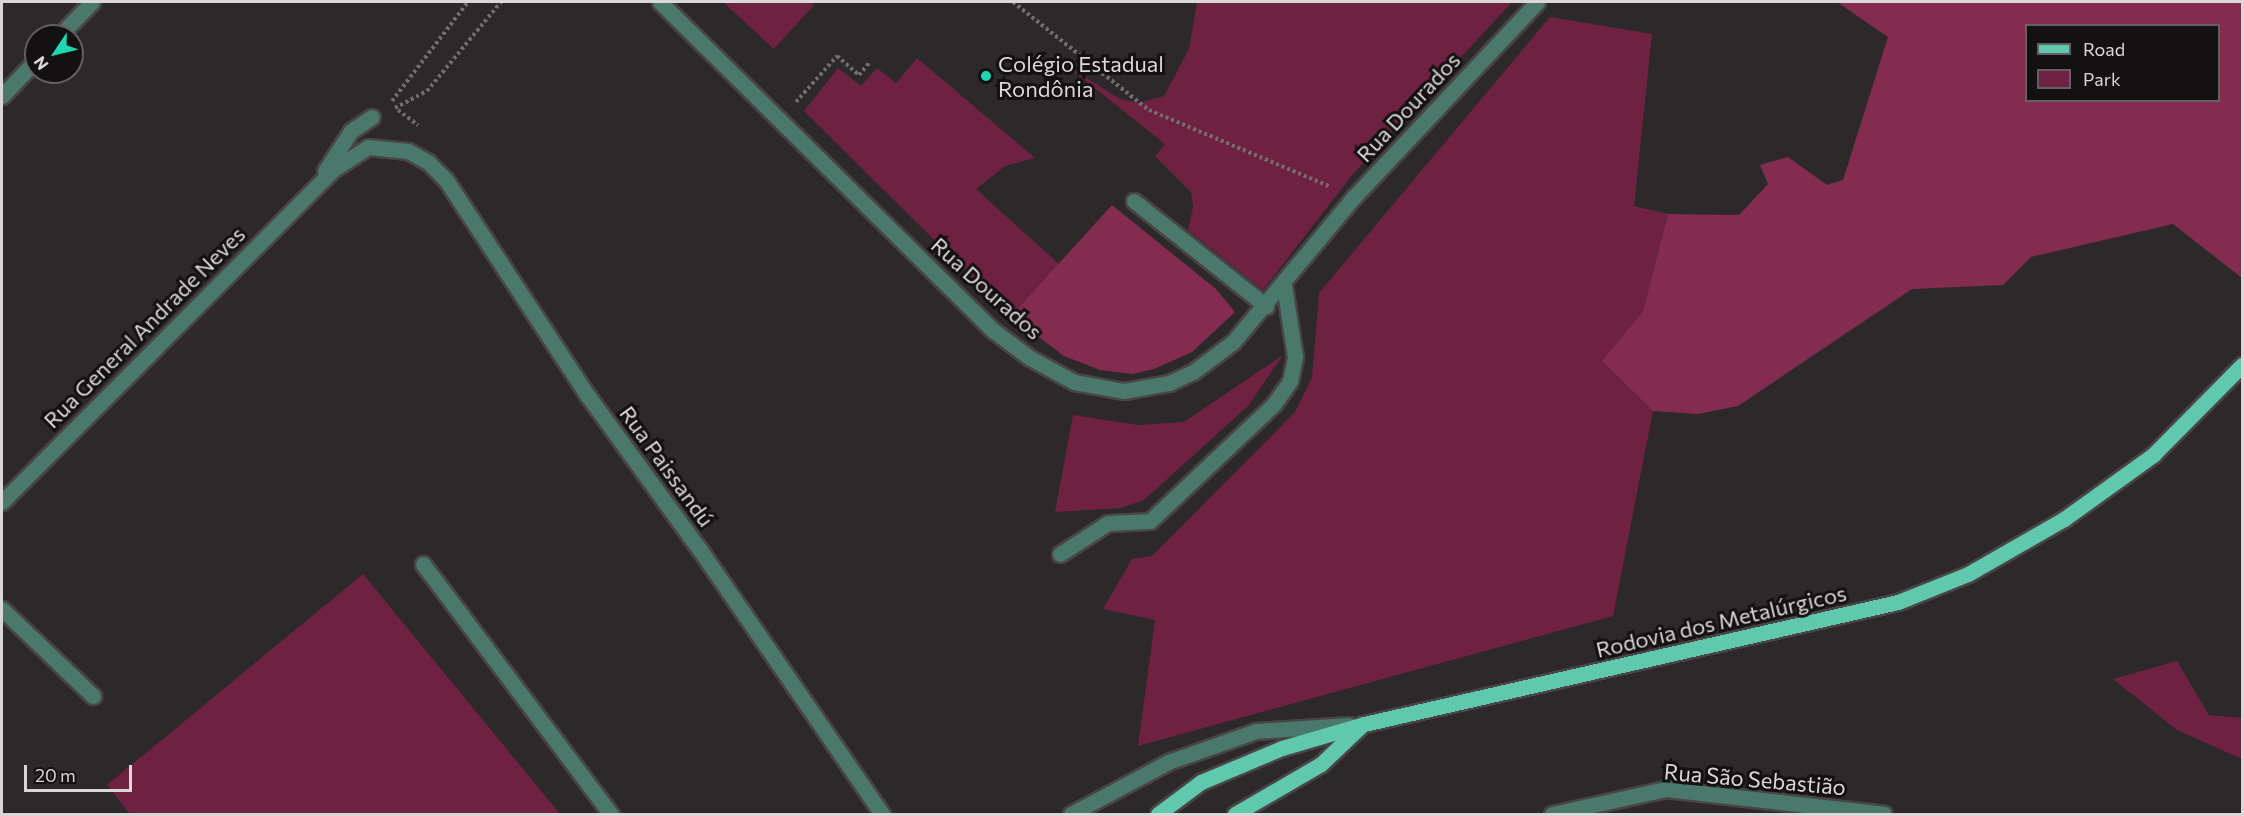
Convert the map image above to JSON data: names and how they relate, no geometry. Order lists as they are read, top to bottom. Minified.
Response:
{"streets":{"main road":["Rodovia dos Metalúrgicos"],"street":["Rua Dourados","Rua General Andrade Neves","Rua Paissandú","Rua São Sebastião"]},"crossings":[["Rua General Andrade Neves","Rua Paissandú"]],"places":["Colégio Estadual Rondônia"],"legend":["Road","Park"],"scale_bar":"20 m","north":"bottom left"}
